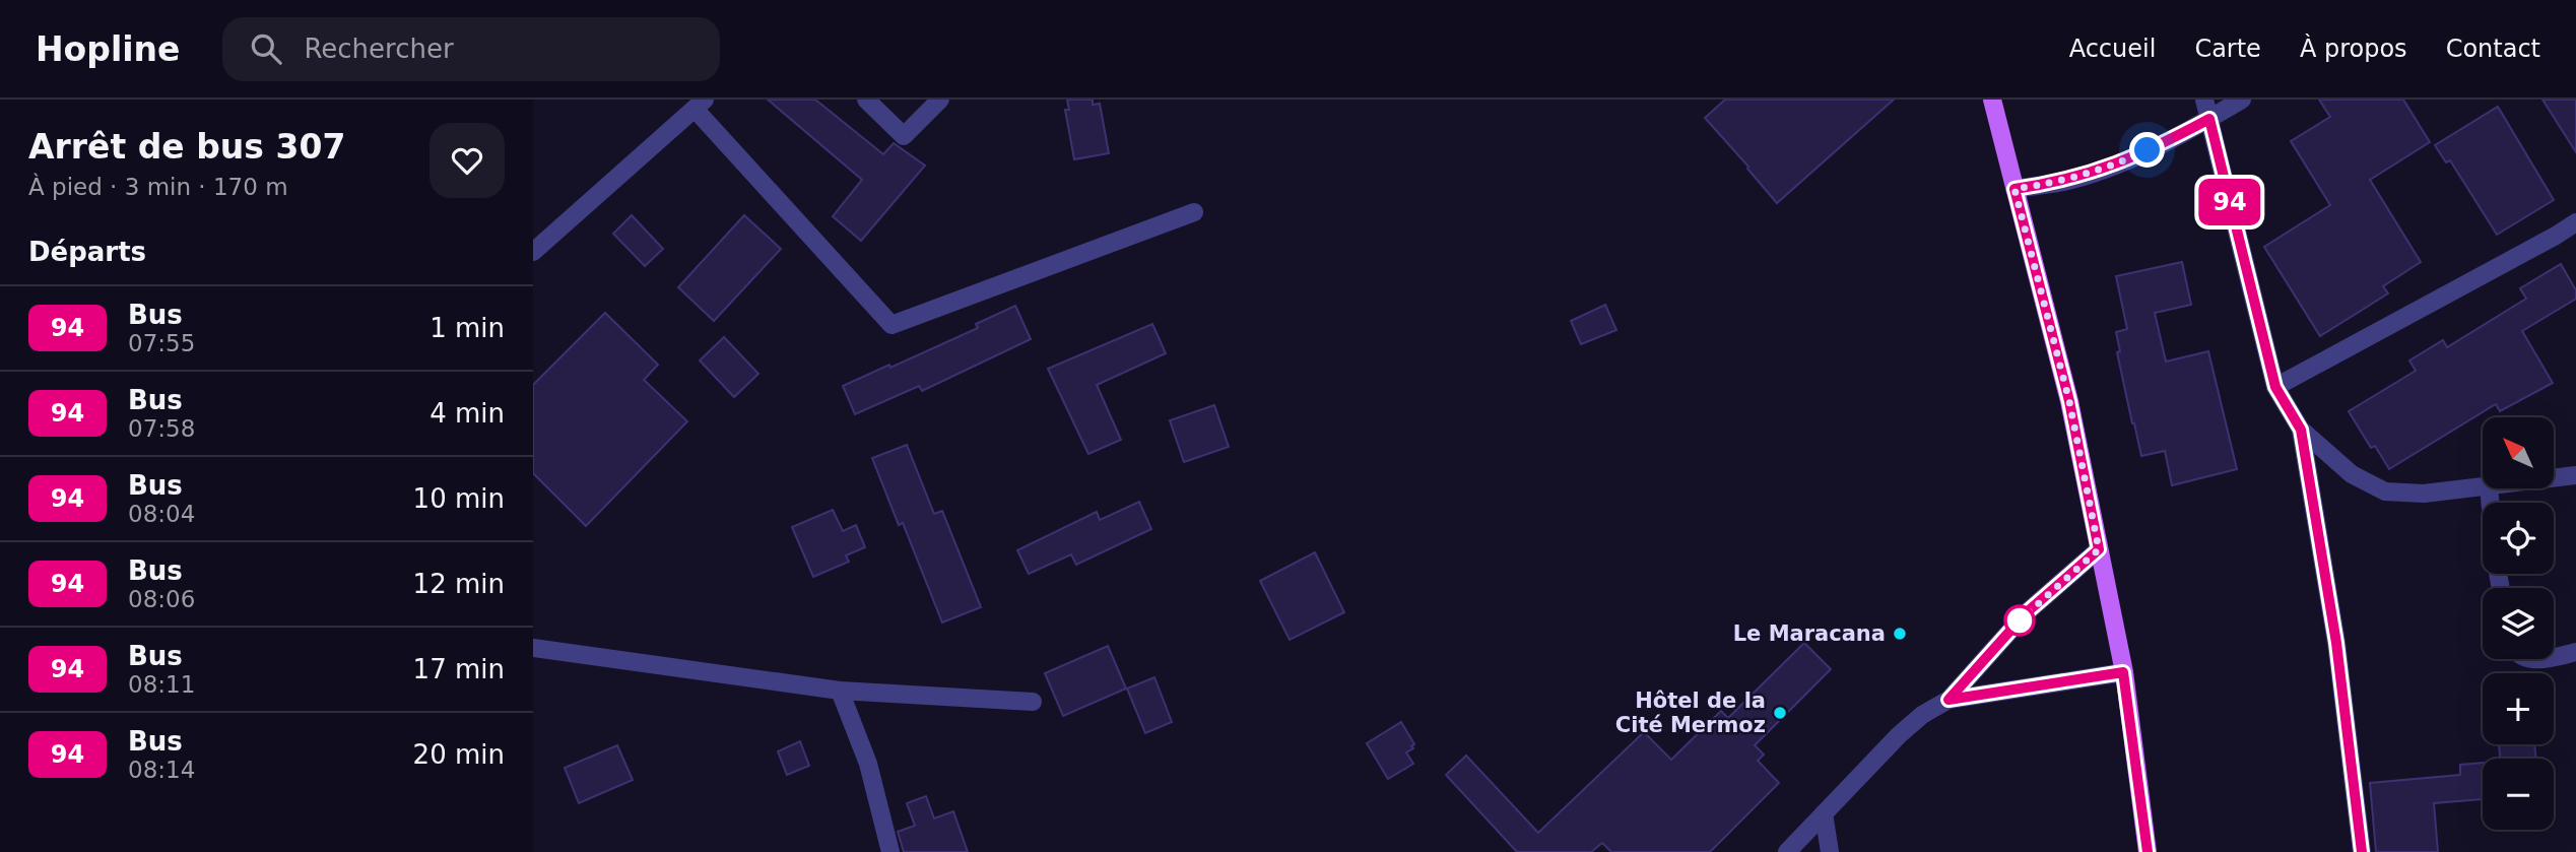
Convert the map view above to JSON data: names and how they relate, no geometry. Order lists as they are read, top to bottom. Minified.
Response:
{"places":["Le Maracana","Hôtel de la Cité Mermoz"],"lines":["bus line 94"],"north":"top left","page":{"header":"Hopline","search":"Rechercher","nav":["Accueil","Carte","À propos","Contact"],"heading":[["Arrêt de bus 307","À pied · 3 min · 170 m"],"Départs"],"on_map":"94","list":[{"mark":"94","name":"Bus","note":"07:55","value":"1 min"},{"mark":"94","name":"Bus","note":"07:58","value":"4 min"},{"mark":"94","name":"Bus","note":"08:04","value":"10 min"},{"mark":"94","name":"Bus","note":"08:06","value":"12 min"},{"mark":"94","name":"Bus","note":"08:11","value":"17 min"},{"mark":"94","name":"Bus","note":"08:14","value":"20 min"}],"map_buttons":["+","−"]}}
